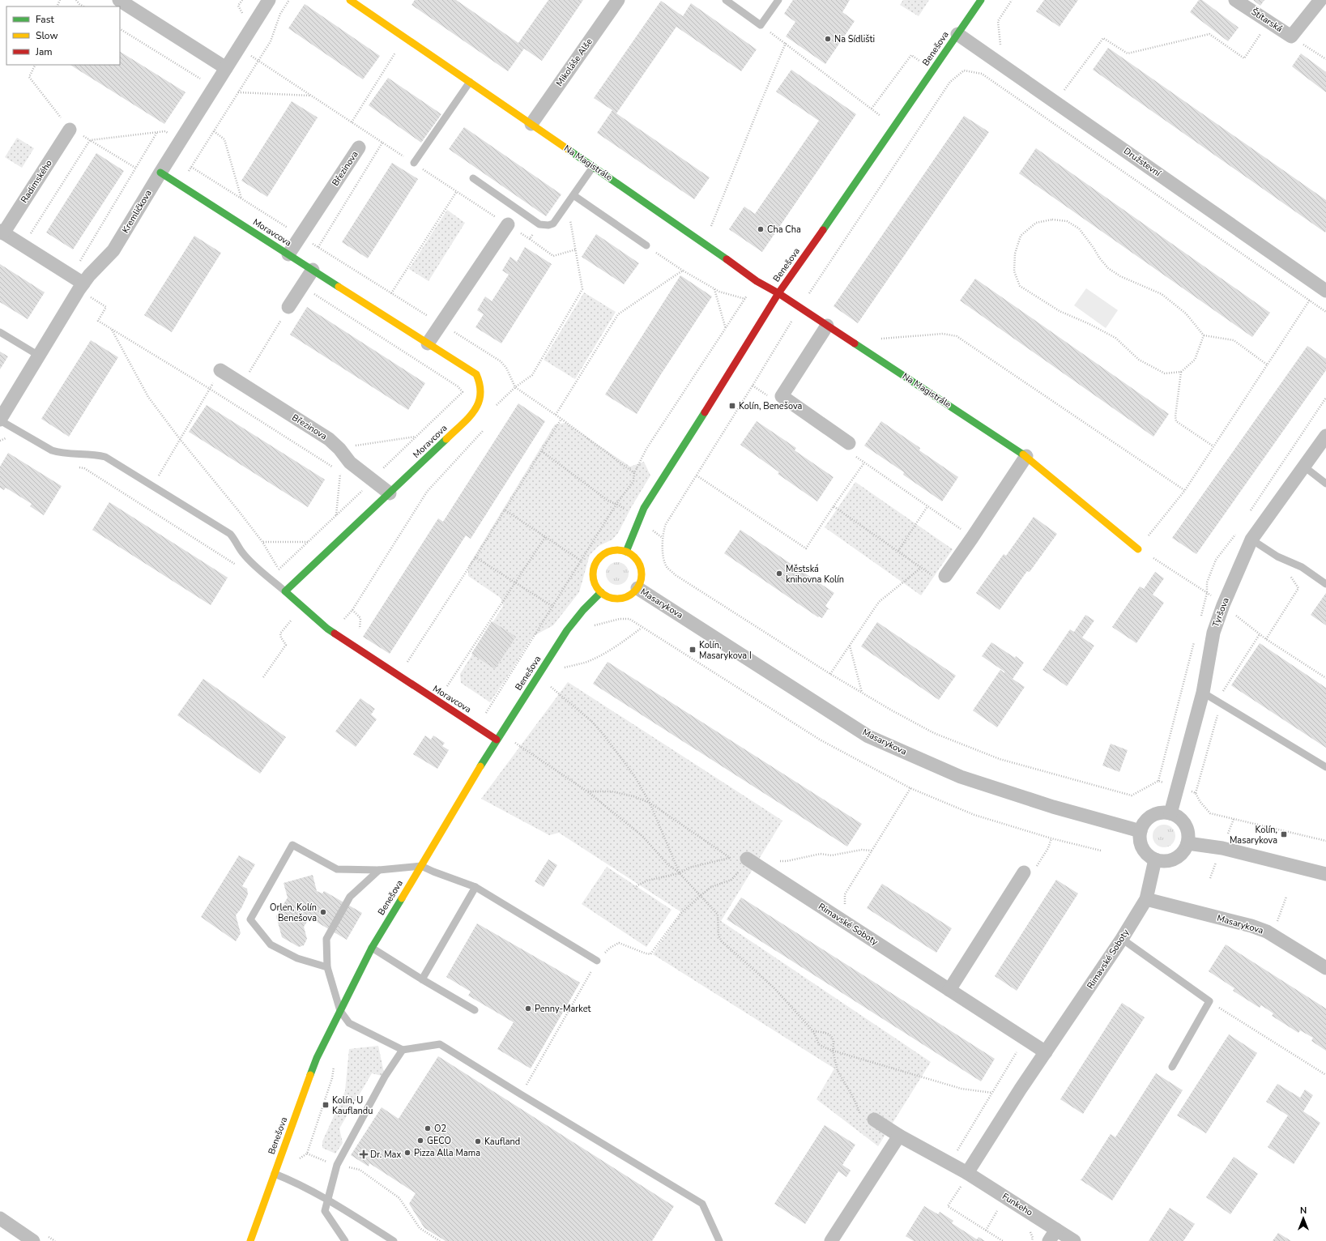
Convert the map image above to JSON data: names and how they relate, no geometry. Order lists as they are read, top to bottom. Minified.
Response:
{"streets":{"street":["Štítarská","Benešova","Mikoláše Alše","Družstevní","Na Magistrále","Březinova","Radimského","Kremličkova","Moravcova","Masarykova","Tyršova","Rimavské Soboty","Funkeho"]},"crossings":[["Benešova","Družstevní"],["Benešova","Na Magistrále"],["Benešova","Moravcova"],["Benešova","Masarykova"],["Mikoláše Alše","Na Magistrále"],["Březinova","Moravcova"],["Radimského","Kremličkova"],["Kremličkova","Moravcova"],["Masarykova","Tyršova"],["Masarykova","Rimavské Soboty"],["Tyršova","Rimavské Soboty"],["Rimavské Soboty","Funkeho"]],"places":{"other":["Na Sídlišti","Cha Cha","Městská knihovna Kolín","Orlen, Kolín Benešova","Penny-Market","O2","GECO","Kaufland","Pizza Alla Mama"],"transit":["Kolín, Benešova","Kolín, Masarykova I","Kolín, Masarykova","Kolín, U Kauflandu"],"health":["Dr. Max"]},"legend":["Fast","Slow","Jam"],"north":"top"}
